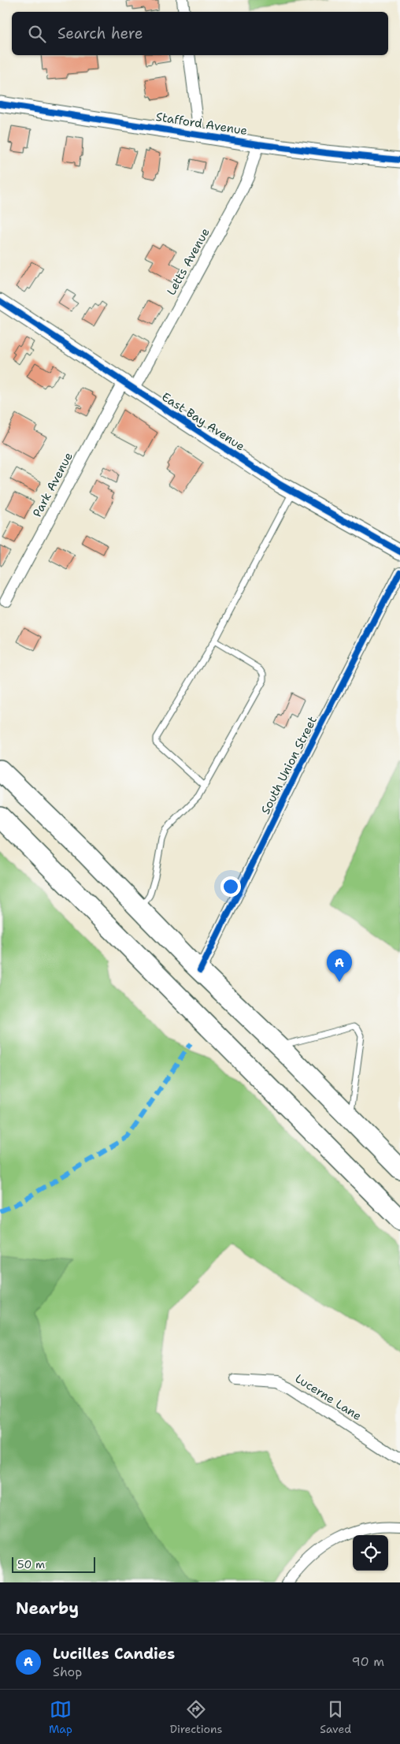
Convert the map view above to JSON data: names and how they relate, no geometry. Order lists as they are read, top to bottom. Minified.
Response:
{"streets":{"street":["Stafford Avenue","Letts Avenue","East Bay Avenue","Park Avenue","South Union Street","Lucerne Lane"]},"crossings":[["Stafford Avenue","Letts Avenue"],["Letts Avenue","East Bay Avenue"],["Letts Avenue","Park Avenue"],["East Bay Avenue","Park Avenue"]],"scale_bar":"50 m","page":{"search":"Search here","pins":"A","scale":"50 m","heading":"Nearby","list":[{"mark":"A","name":"Lucilles Candies","note":"Shop","value":"90 m"}],"nav":["Map","Directions","Saved"]}}
